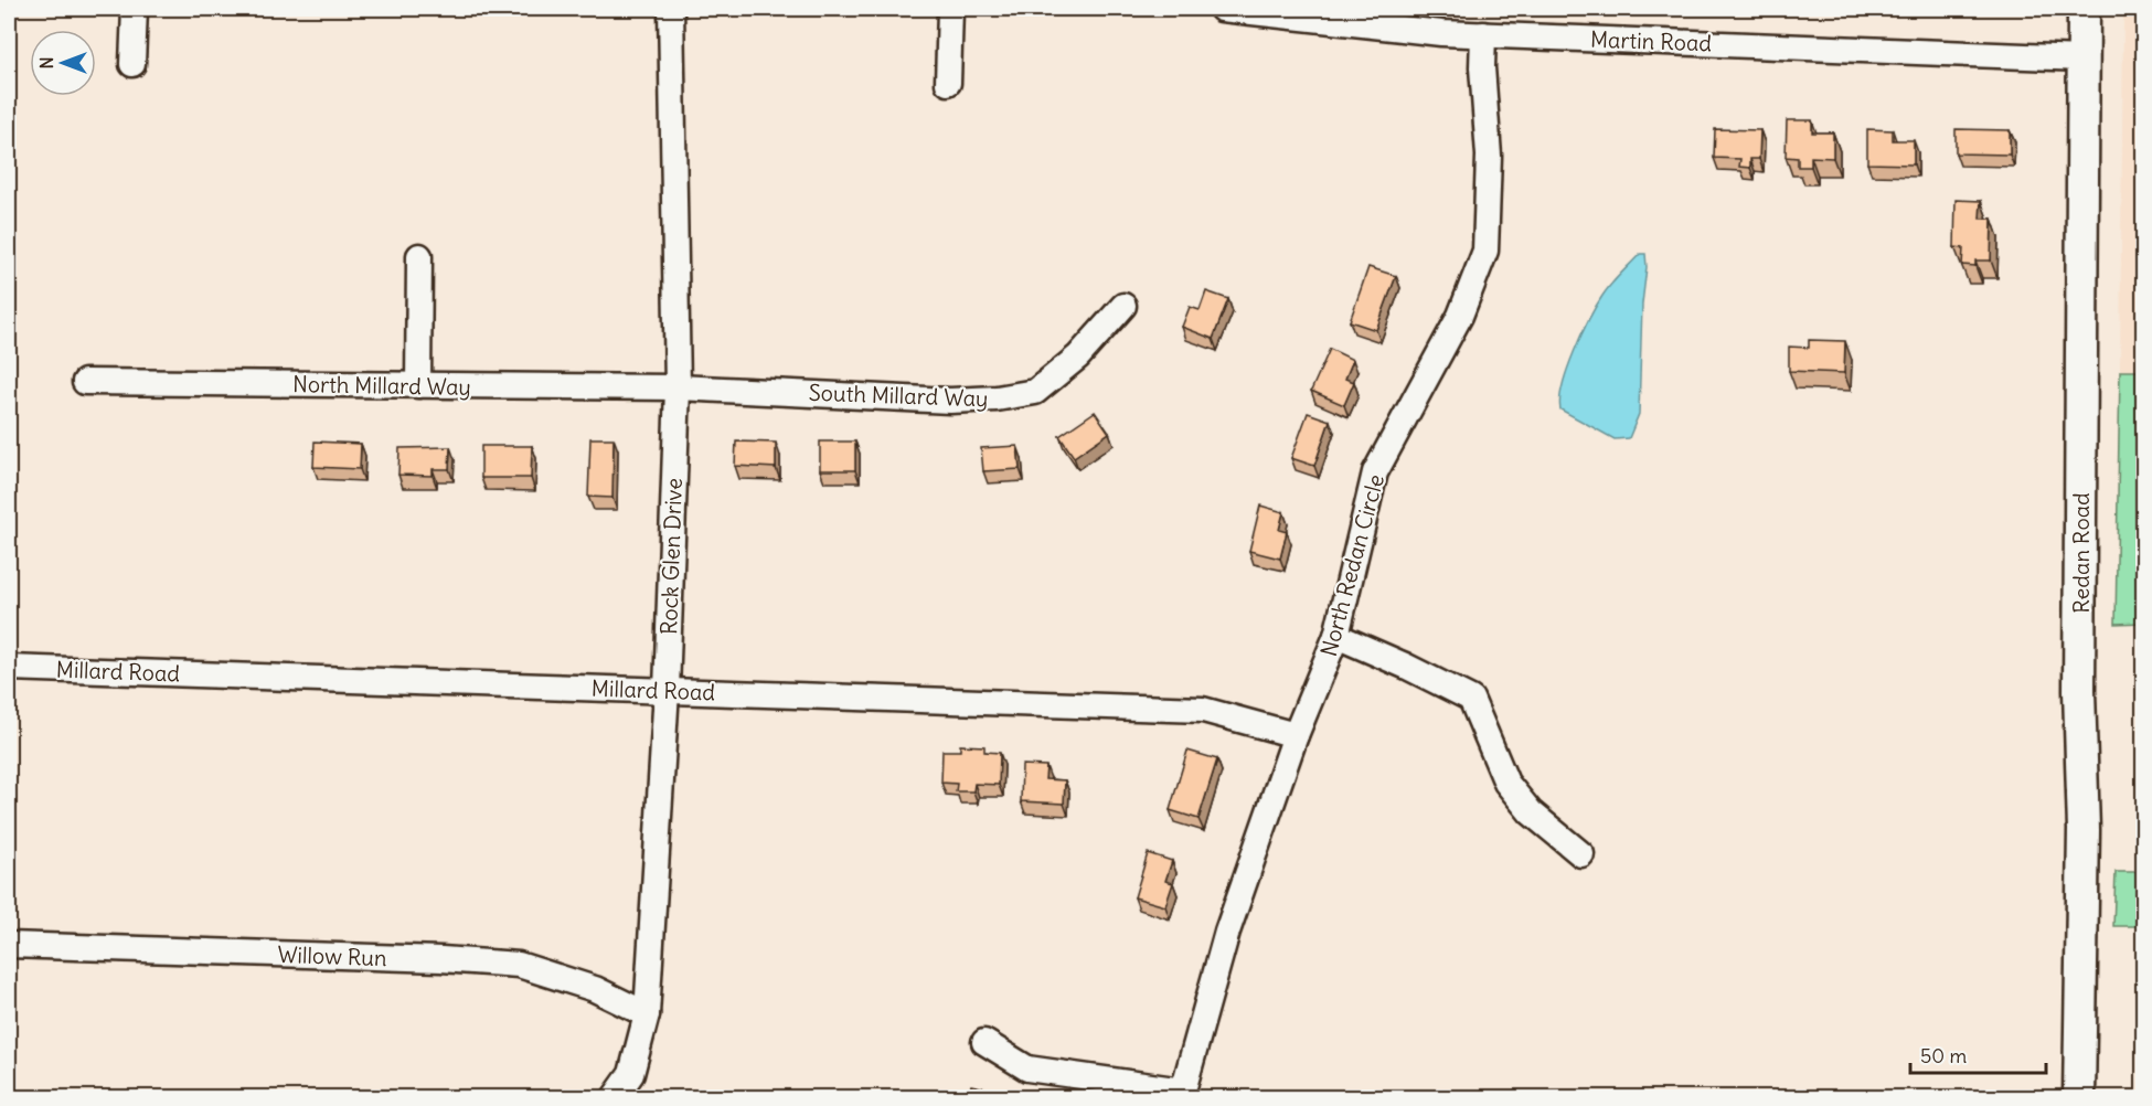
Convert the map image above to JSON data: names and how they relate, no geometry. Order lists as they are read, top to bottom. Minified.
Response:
{"streets":{"main road":["Redan Road"],"street":["Martin Road","North Millard Way","South Millard Way","Rock Glen Drive","North Redan Circle","Millard Road","Willow Run"]},"crossings":[["Martin Road","Redan Road"],["Martin Road","North Redan Circle"],["North Millard Way","South Millard Way"],["North Millard Way","Rock Glen Drive"],["South Millard Way","Rock Glen Drive"],["Rock Glen Drive","Millard Road"],["Rock Glen Drive","Willow Run"],["North Redan Circle","Millard Road"]],"scale_bar":"50 m","north":"left"}
